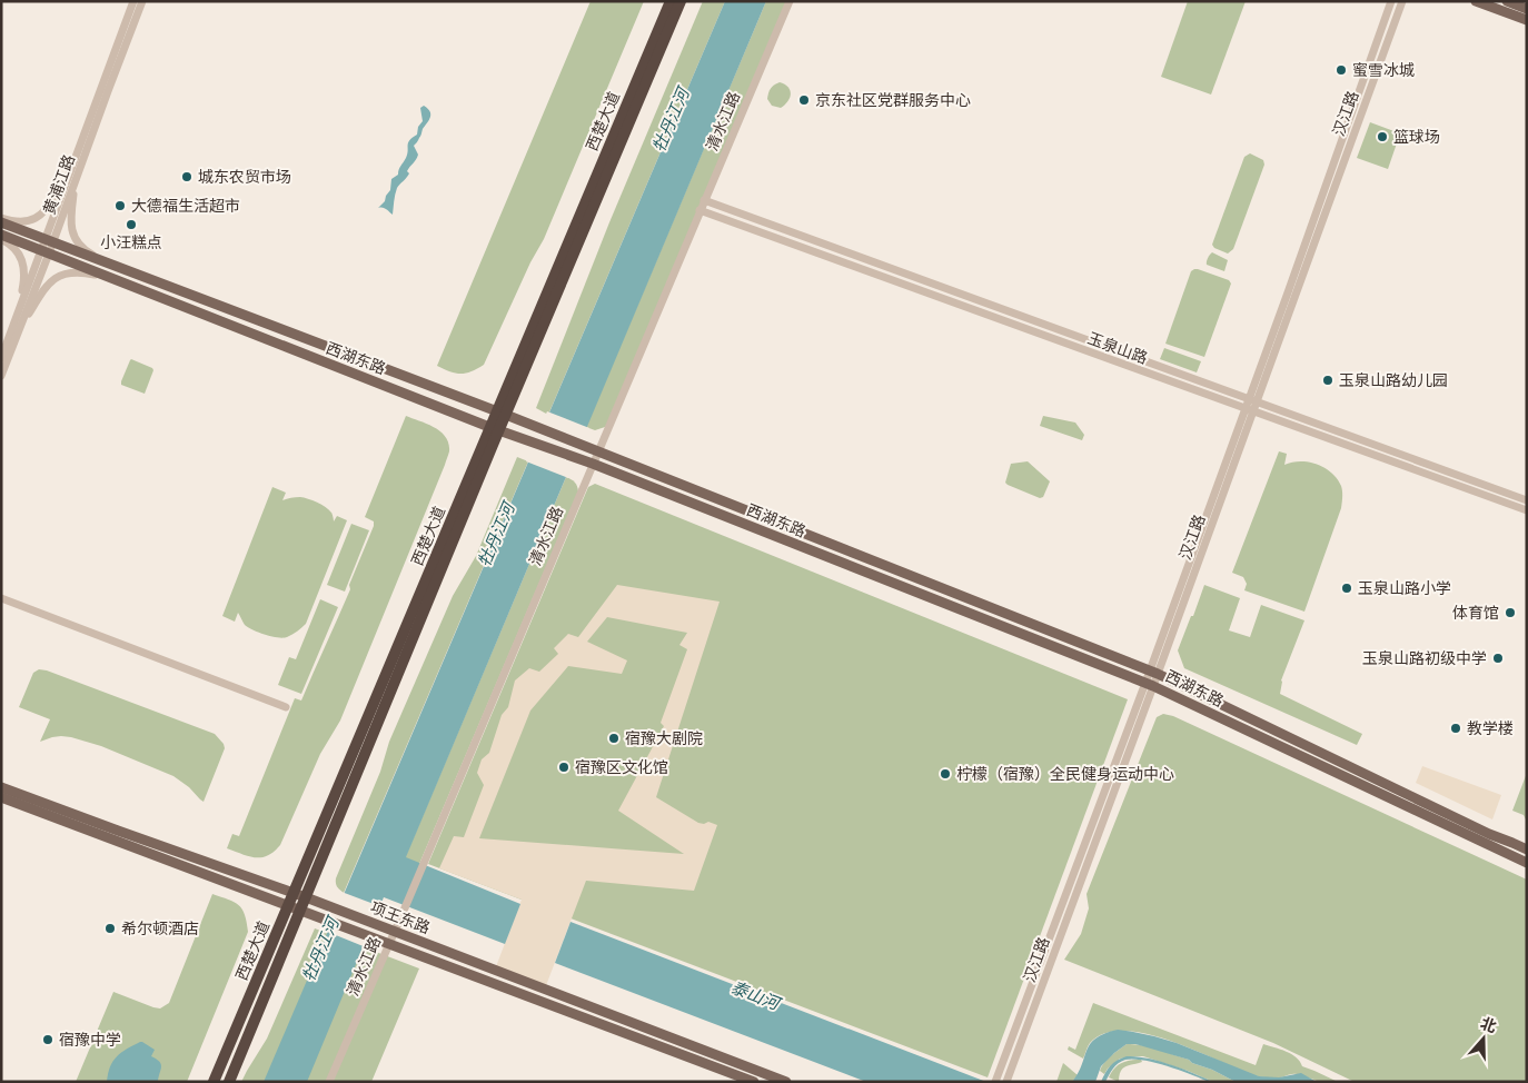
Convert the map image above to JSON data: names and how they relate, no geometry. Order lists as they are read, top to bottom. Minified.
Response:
{"streets":{"highway":["西楚大道"],"main road":["西湖东路","项王东路"],"street":["汉江路","清水江路","黄浦江路","玉泉山路"]},"crossings":[["汉江路","玉泉山路"],["汉江路","西湖东路"],["西楚大道","西湖东路"],["西楚大道","项王东路"],["清水江路","玉泉山路"],["清水江路","西湖东路"],["清水江路","项王东路"],["黄浦江路","西湖东路"]],"water":["牡丹江河","泰山河"],"places":["蜜雪冰城","京东社区党群服务中心","篮球场","城东农贸市场","大德福生活超市","小汪糕点","玉泉山路幼儿园","玉泉山路小学","体育馆","玉泉山路初级中学","教学楼","宿豫大剧院","宿豫区文化馆","柠檬（宿豫）全民健身运动中心","希尔顿酒店","宿豫中学"],"north":"top"}
